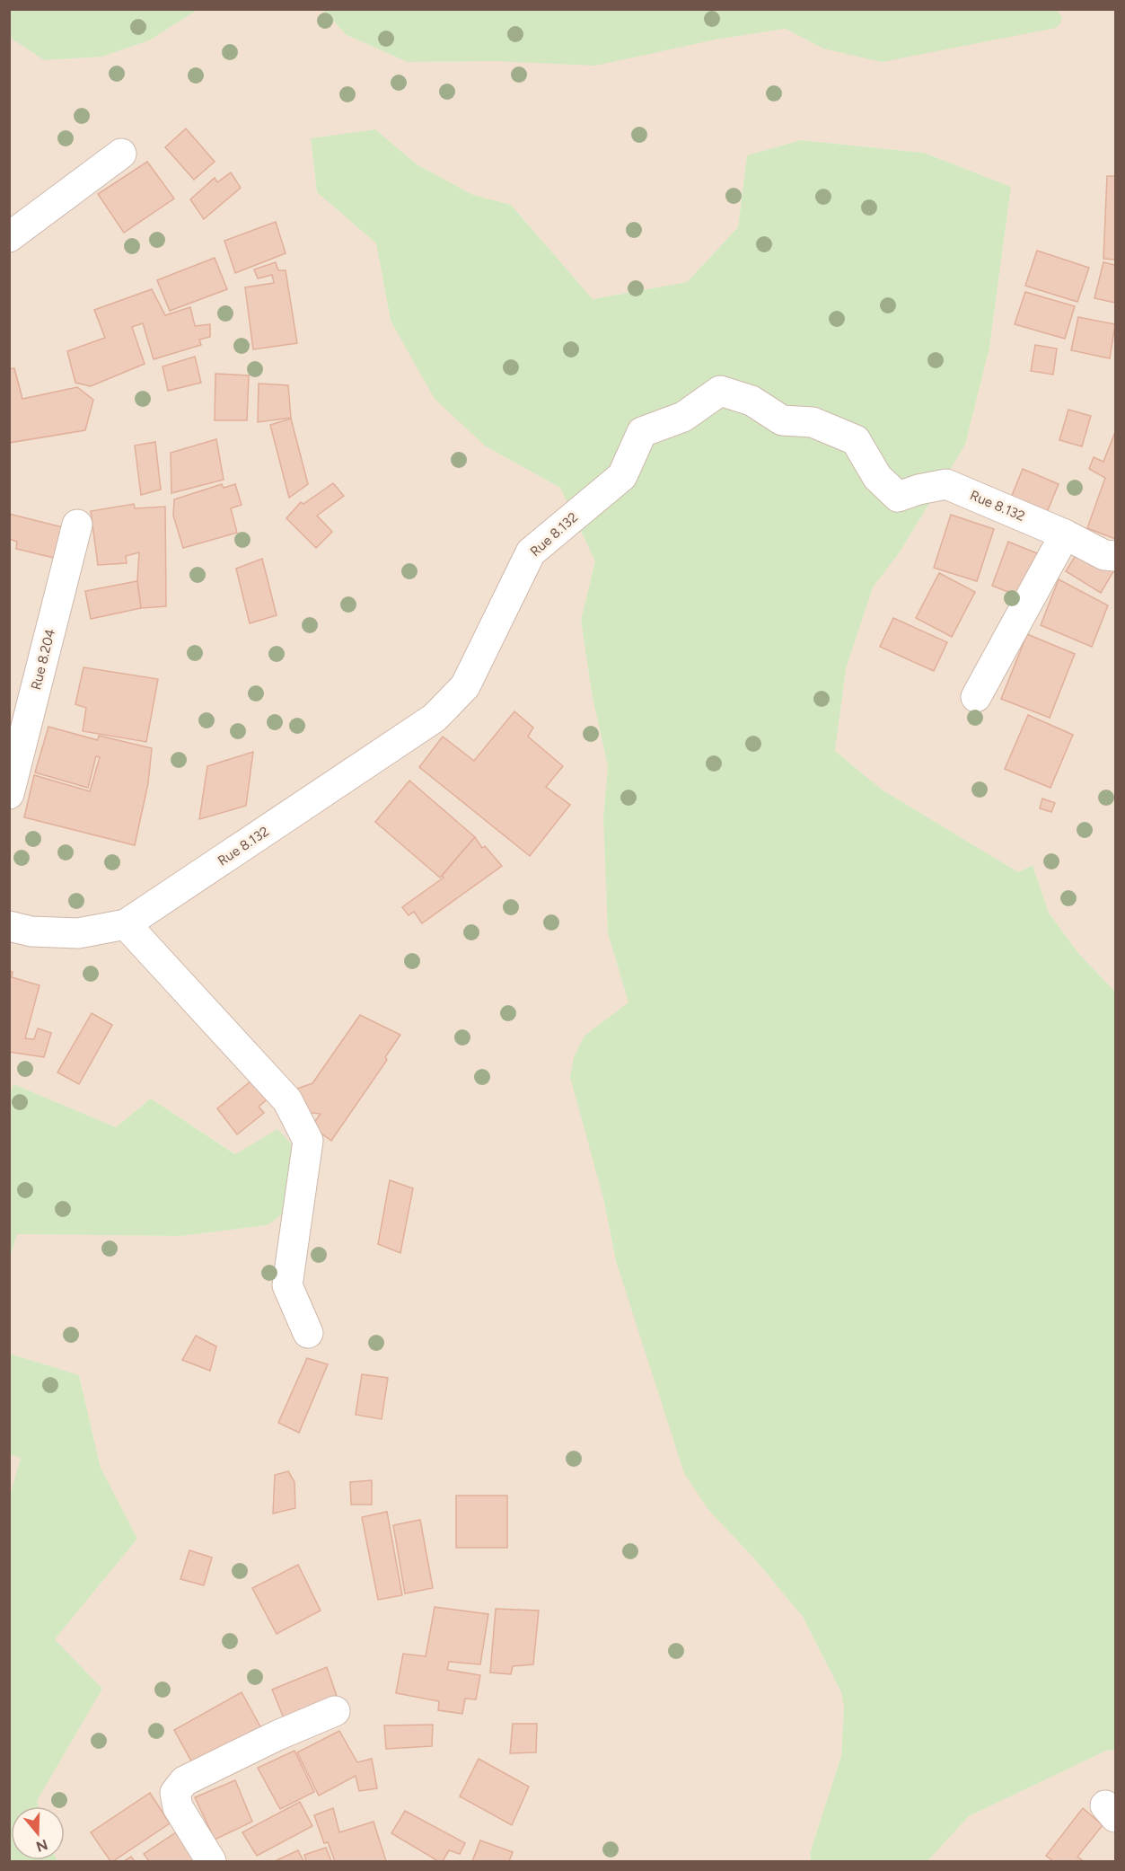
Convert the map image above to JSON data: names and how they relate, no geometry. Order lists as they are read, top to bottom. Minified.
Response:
{"streets":{"street":["Rue 8.132","Rue 8.204"]},"north":"bottom"}
